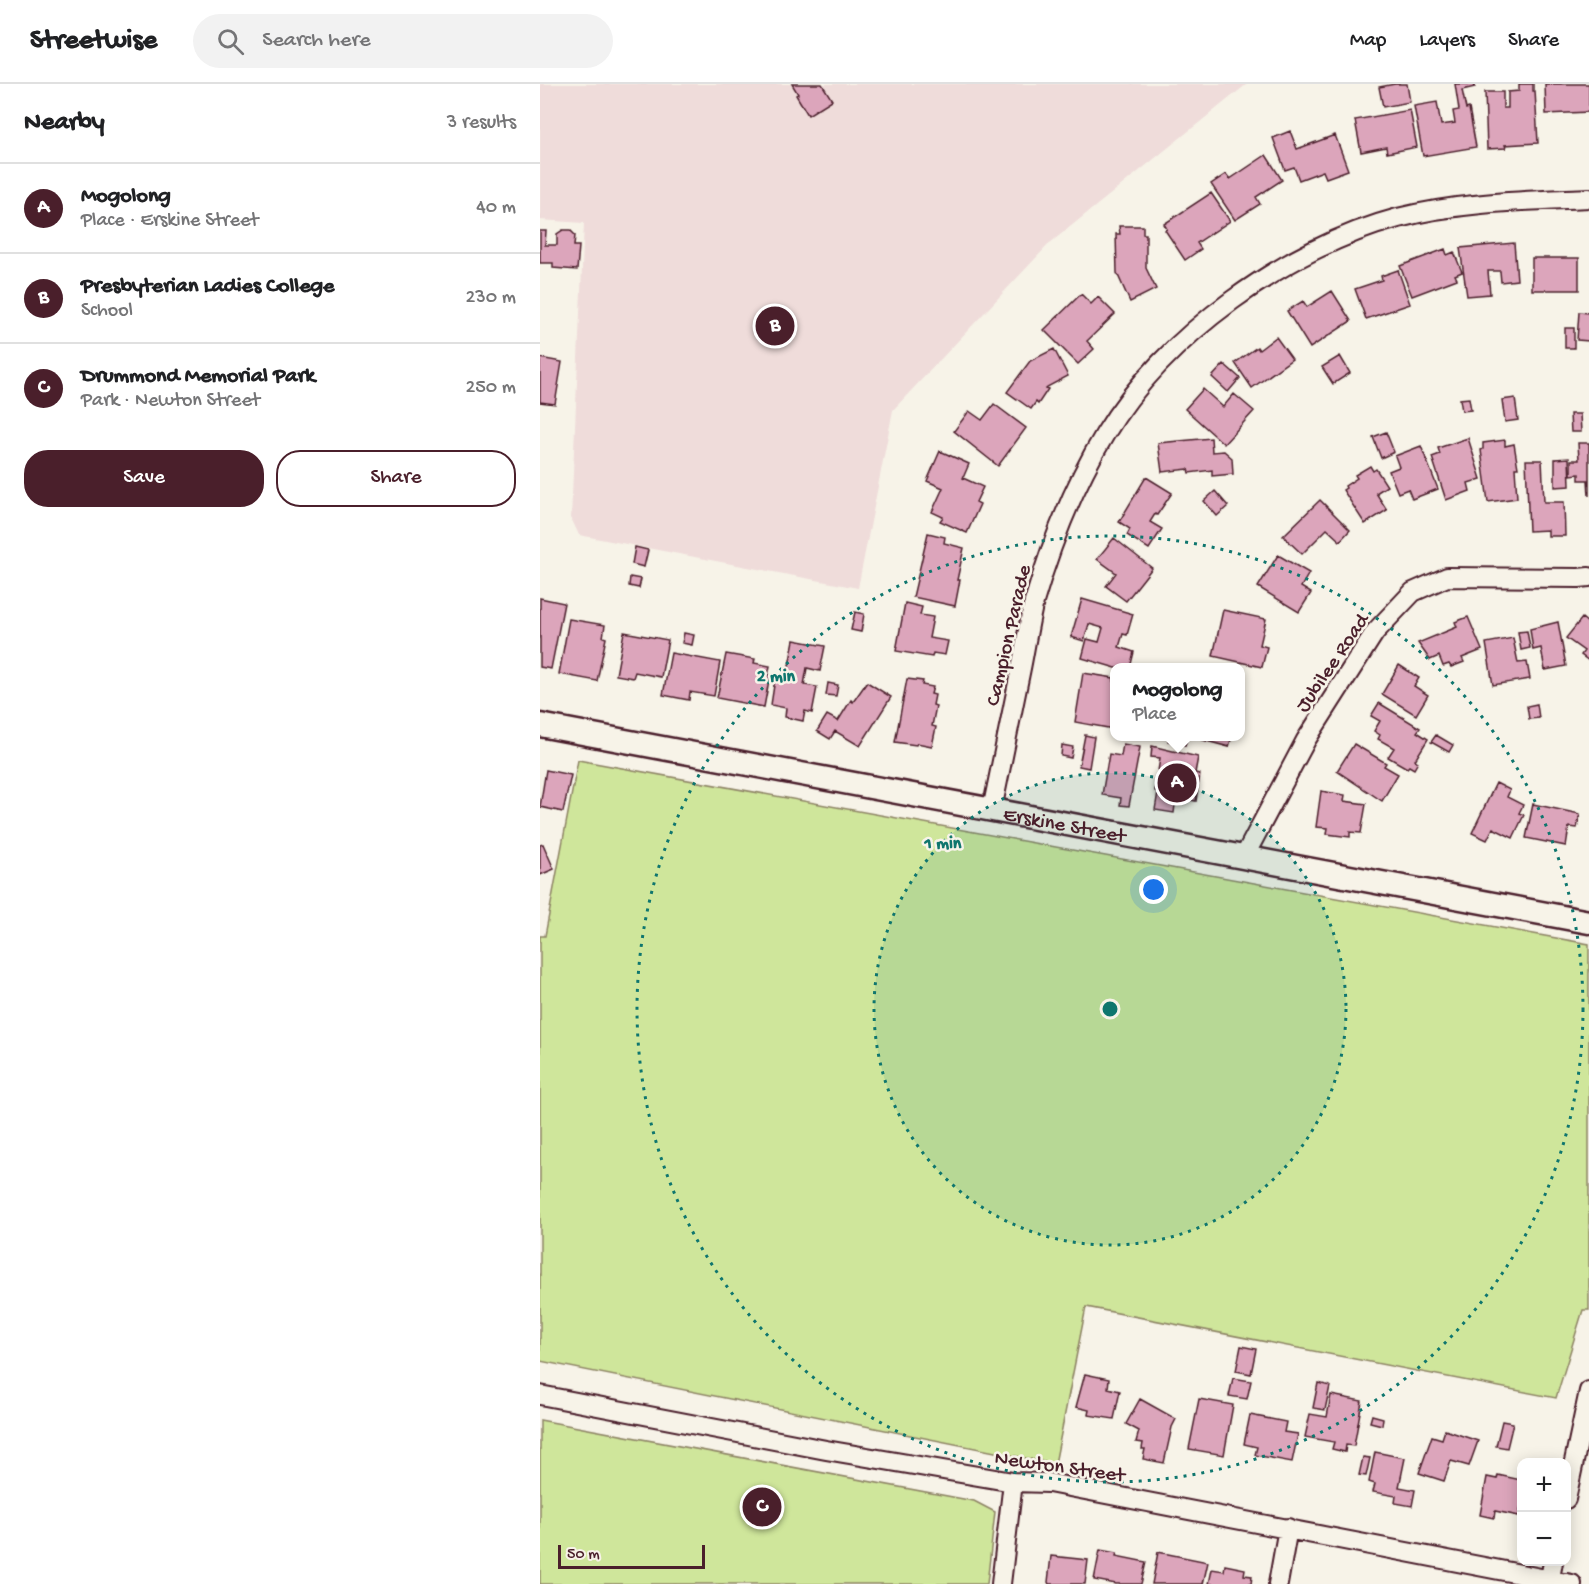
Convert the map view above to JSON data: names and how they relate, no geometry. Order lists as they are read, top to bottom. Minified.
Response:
{"streets":{"street":["Campion Parade","Jubilee Road","Erskine Street","Newton Street"]},"crossings":[["Campion Parade","Erskine Street"],["Jubilee Road","Erskine Street"]],"scale_bar":"50 m","page":{"header":"Streetwise","search":"Search here","nav":["Map","Layers","Share"],"heading":["Nearby","3 results"],"list":[{"mark":"A","name":"Mogolong","note":"Place · Erskine Street","value":"40 m"},{"mark":"B","name":"Presbyterian Ladies College","note":"School","value":"230 m"},{"mark":"C","name":"Drummond Memorial Park","note":"Park · Newton Street","value":"250 m"}],"pins":["B","A","C"],"buttons":["Save","Share"],"popup":["Mogolong","Place"],"map_buttons":["+","−"],"scale":"50 m"},"rings":["2 min","1 min"]}
